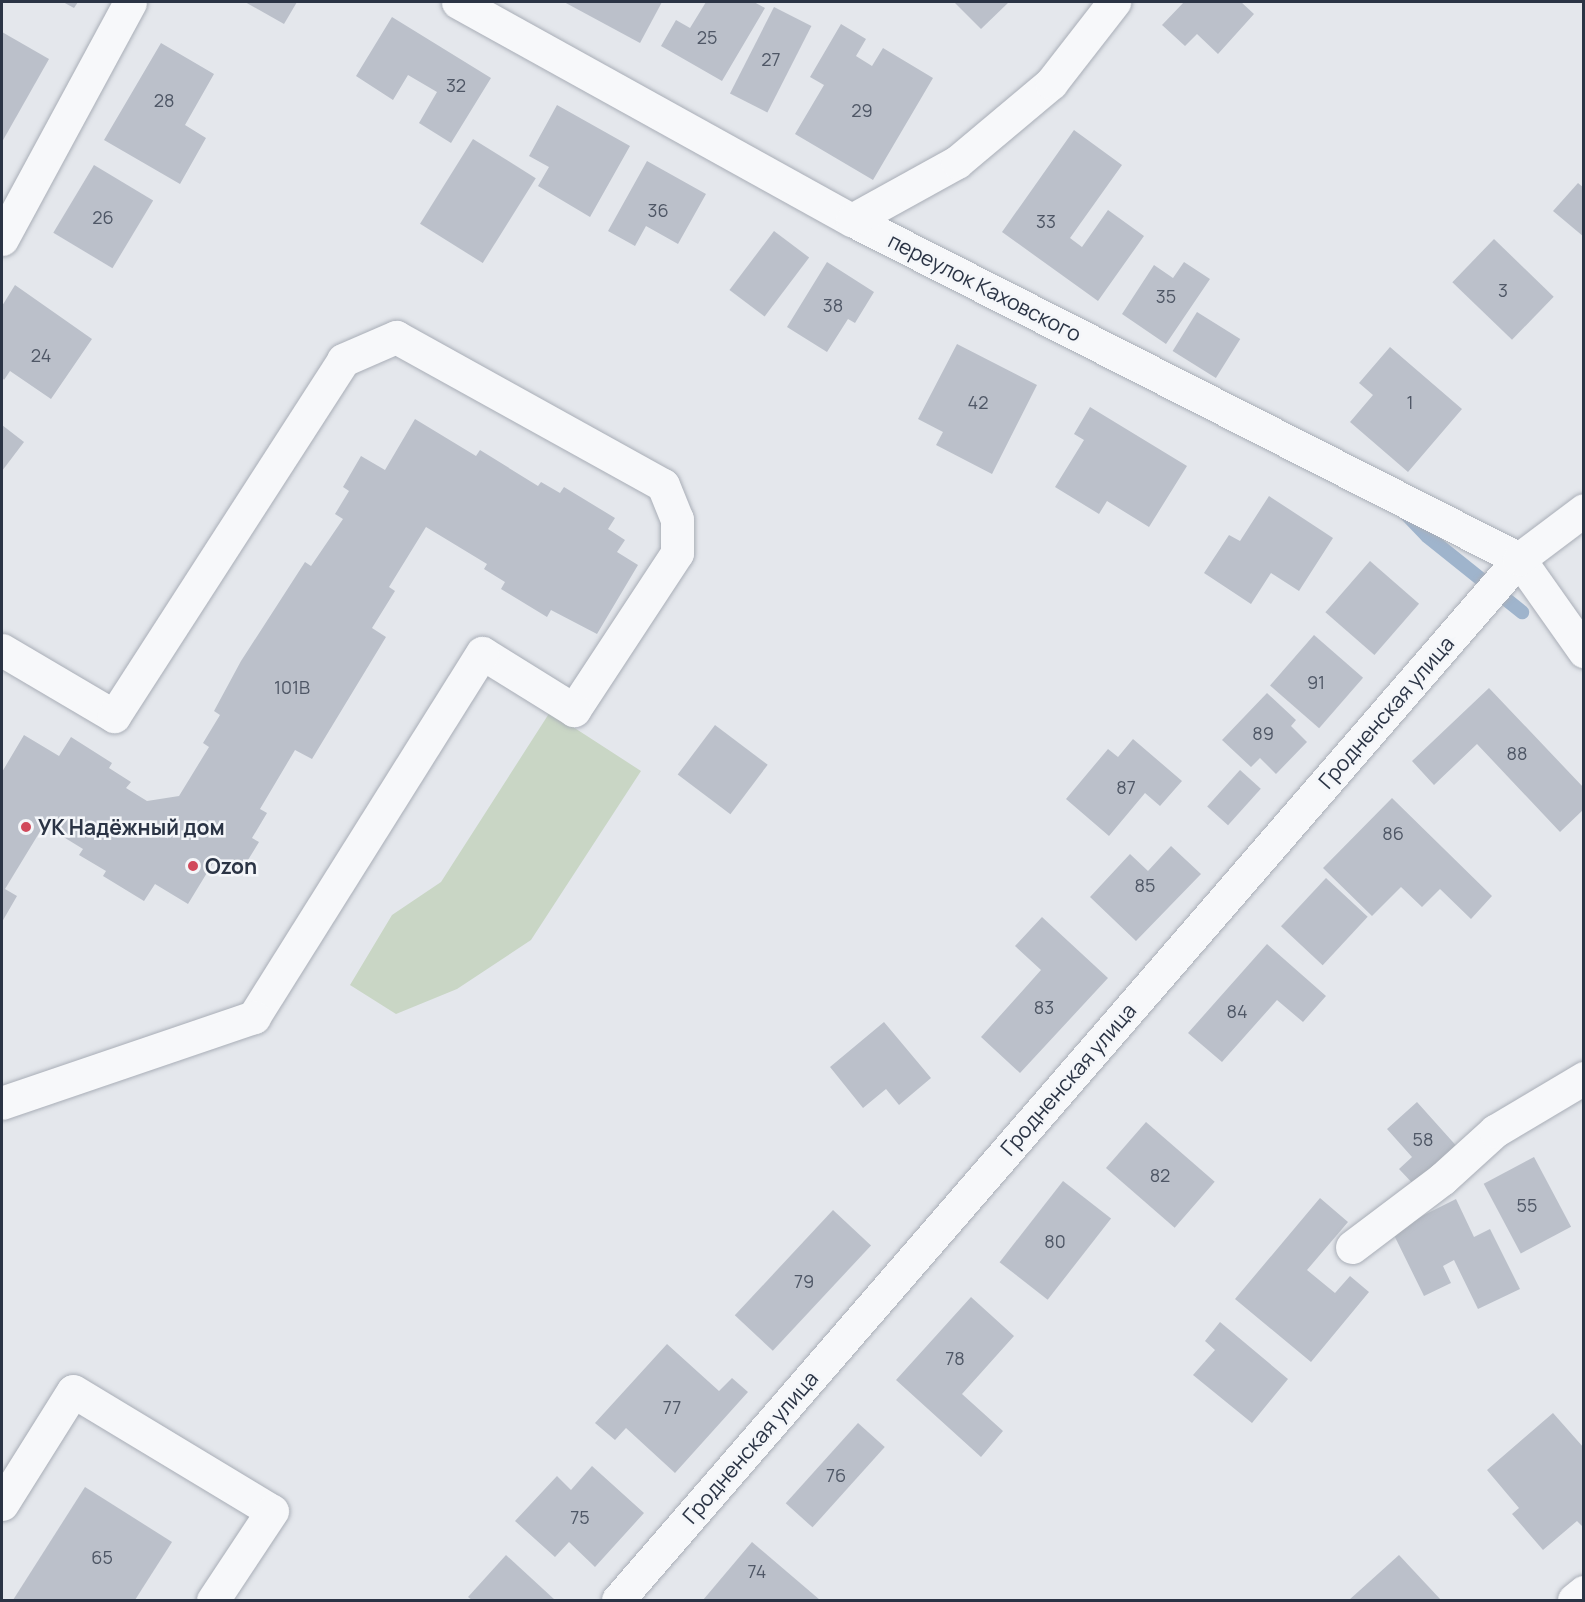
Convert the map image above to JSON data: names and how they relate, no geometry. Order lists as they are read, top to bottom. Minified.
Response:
{"streets":{"street":["переулок Каховского","Гродненская улица"]},"crossings":[["переулок Каховского","Гродненская улица"]],"places":["УК Надёжный дом","Ozon"],"house_numbers":["25","27","32","28","29","36","26","33","3","35","38","24","42","1","91","101В","89","88","87","86","85","83","84","58","82","55","80","79","78","77","76","75","65","74"]}
